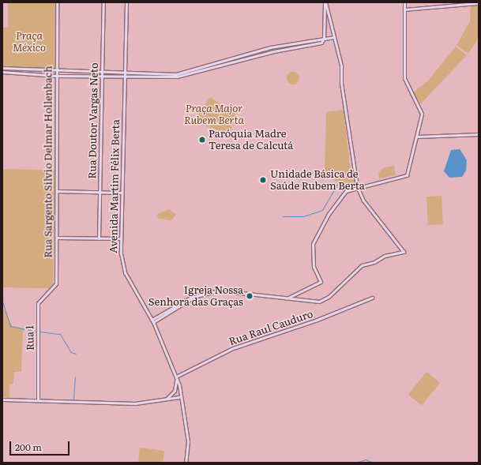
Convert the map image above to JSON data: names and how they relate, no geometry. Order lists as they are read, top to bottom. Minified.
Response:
{"streets":{"street":["Rua Doutor Vargas Neto","Rua Sargento Silvio Delmar Hollenbach","Avenida Martim Félix Berta","Rua Raul Cauduro","Rua 1"]},"crossings":[["Rua Sargento Silvio Delmar Hollenbach","Rua 1"],["Avenida Martim Félix Berta","Rua Raul Cauduro"]],"parks":["Praça México","Praça Major Rubem Berta"],"places":["Paróquia Madre Teresa de Calcutá","Unidade Básica de Saúde Rubem Berta","Igreja Nossa Senhora das Graças"],"scale_bar":"200 m"}
